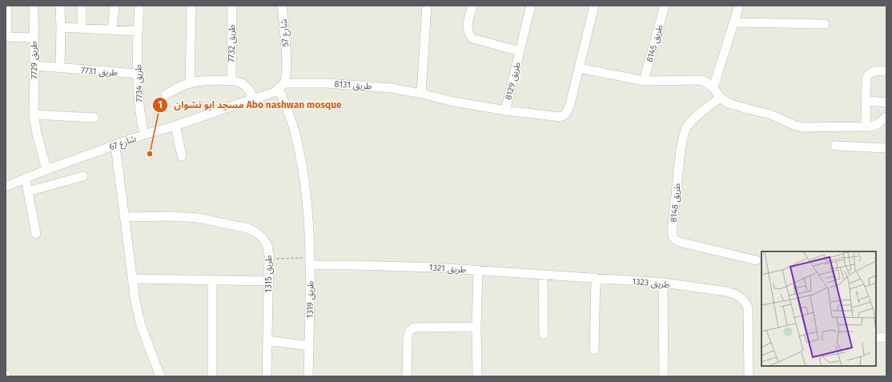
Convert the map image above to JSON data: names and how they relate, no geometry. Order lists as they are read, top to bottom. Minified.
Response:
{"streets":{"street":["شارع 57","طريق 7732","طريق 8145","طريق 7729","طريق 7731","طريق 8129","طريق 7734","طريق 8131","شارع 67","طريق 8148","طريق 1321","طريق 1315","طريق 1323","طريق 1319"]},"crossings":[["شارع 57","شارع 67"],["طريق 7729","طريق 7731"],["طريق 7729","شارع 67"],["طريق 7731","طريق 7734"],["طريق 8129","طريق 8131"],["طريق 7734","شارع 67"],["طريق 8131","شارع 67"],["طريق 8131","طريق 1319"],["شارع 67","طريق 1319"],["طريق 1321","طريق 1323"],["طريق 1321","طريق 1319"]],"places":["مسجد ابو نشوان Abo nashwan mosque"]}
